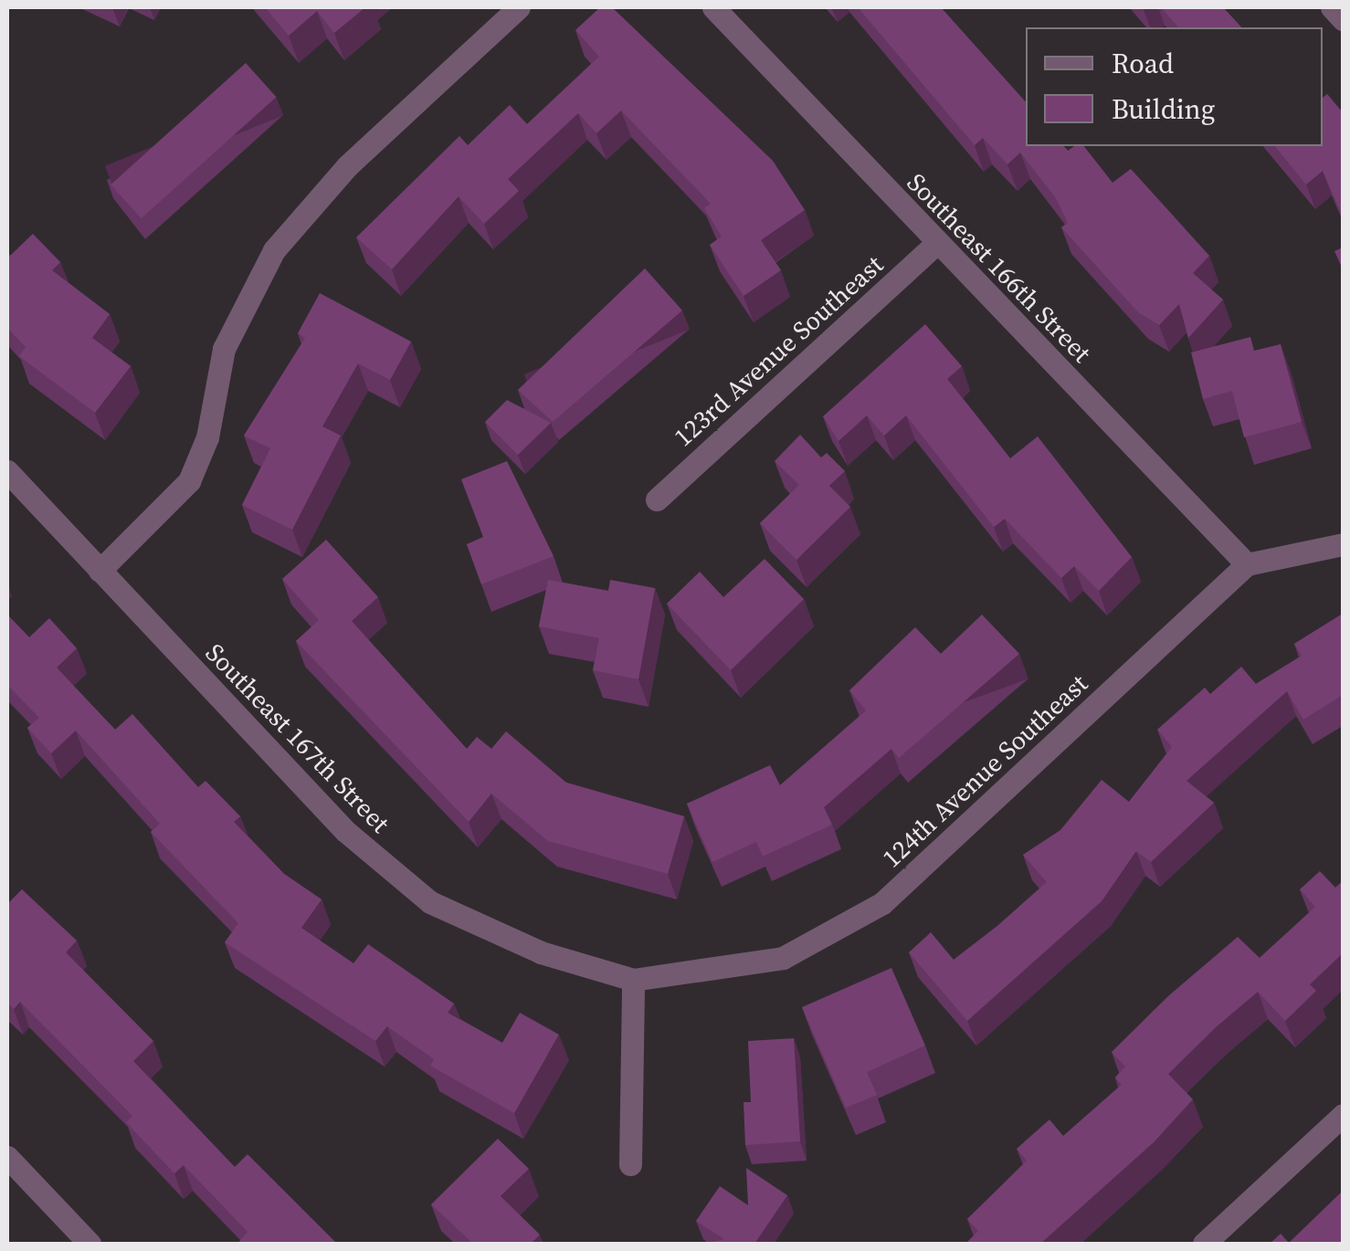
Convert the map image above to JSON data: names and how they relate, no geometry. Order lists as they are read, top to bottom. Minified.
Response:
{"streets":{"street":["Southeast 166th Street","123rd Avenue Southeast","Southeast 167th Street","124th Avenue Southeast"]},"crossings":[["Southeast 166th Street","123rd Avenue Southeast"],["Southeast 166th Street","124th Avenue Southeast"],["Southeast 167th Street","124th Avenue Southeast"]],"legend":["Road","Building"]}
